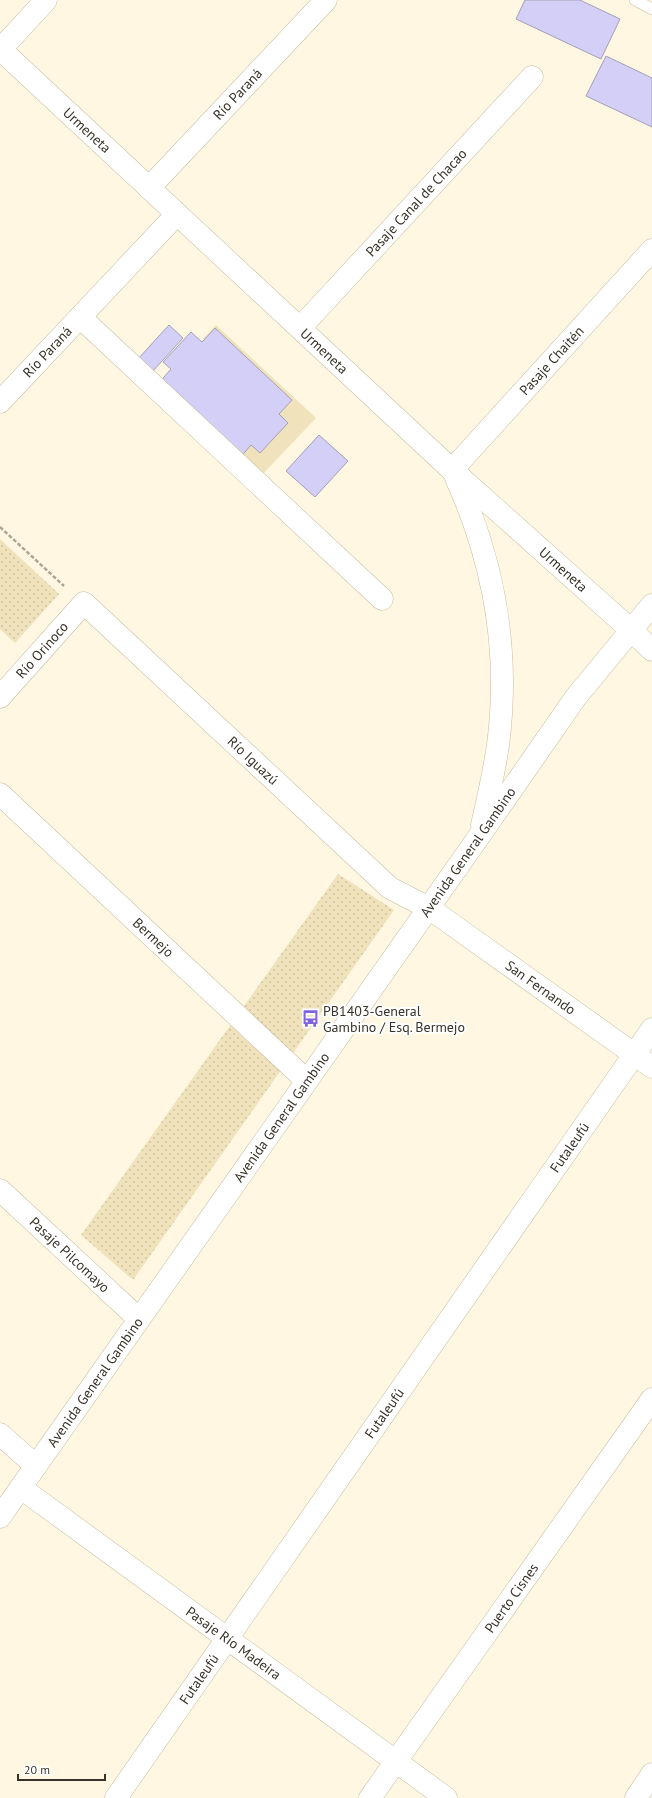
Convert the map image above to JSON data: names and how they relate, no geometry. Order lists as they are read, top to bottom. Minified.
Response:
{"streets":{"street":["Río Paraná","Urmeneta","Pasaje Canal de Chacao","Pasaje Chaitén","Río Orinoco","Río Iguazú","Avenida General Gambino","Bermejo","San Fernando","Futaleufú","Pasaje Pilcomayo","Puerto Cisnes","Pasaje Río Madeira"]},"crossings":[["Río Paraná","Urmeneta"],["Urmeneta","Pasaje Canal de Chacao"],["Urmeneta","Pasaje Chaitén"],["Urmeneta","Avenida General Gambino"],["Río Orinoco","Río Iguazú"],["Río Iguazú","Avenida General Gambino"],["Río Iguazú","San Fernando"],["Avenida General Gambino","Bermejo"],["Avenida General Gambino","San Fernando"],["Avenida General Gambino","Pasaje Pilcomayo"],["Avenida General Gambino","Pasaje Río Madeira"],["San Fernando","Futaleufú"],["Futaleufú","Pasaje Río Madeira"],["Puerto Cisnes","Pasaje Río Madeira"]],"places":{"bus stop":["PB1403-General Gambino / Esq. Bermejo"]},"scale_bar":"20 m"}
